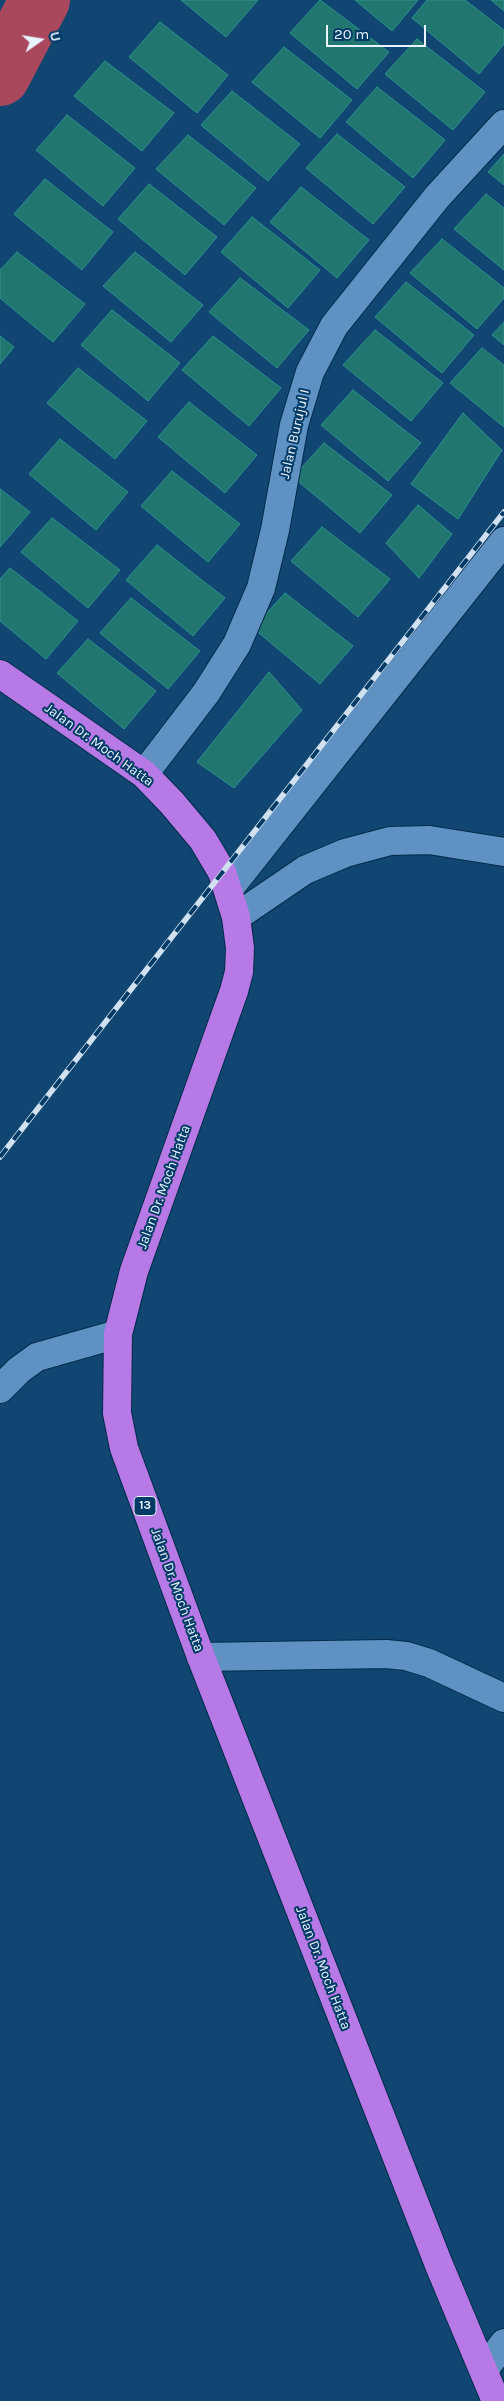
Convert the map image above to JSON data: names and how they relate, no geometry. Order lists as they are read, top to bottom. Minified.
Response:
{"streets":{"highway":["Jalan Dr. Moch Hatta","13"],"street":["Jalan Burujul I"]},"crossings":[["Jalan Burujul I","Jalan Dr. Moch Hatta"]],"scale_bar":"20 m","north":"right"}
